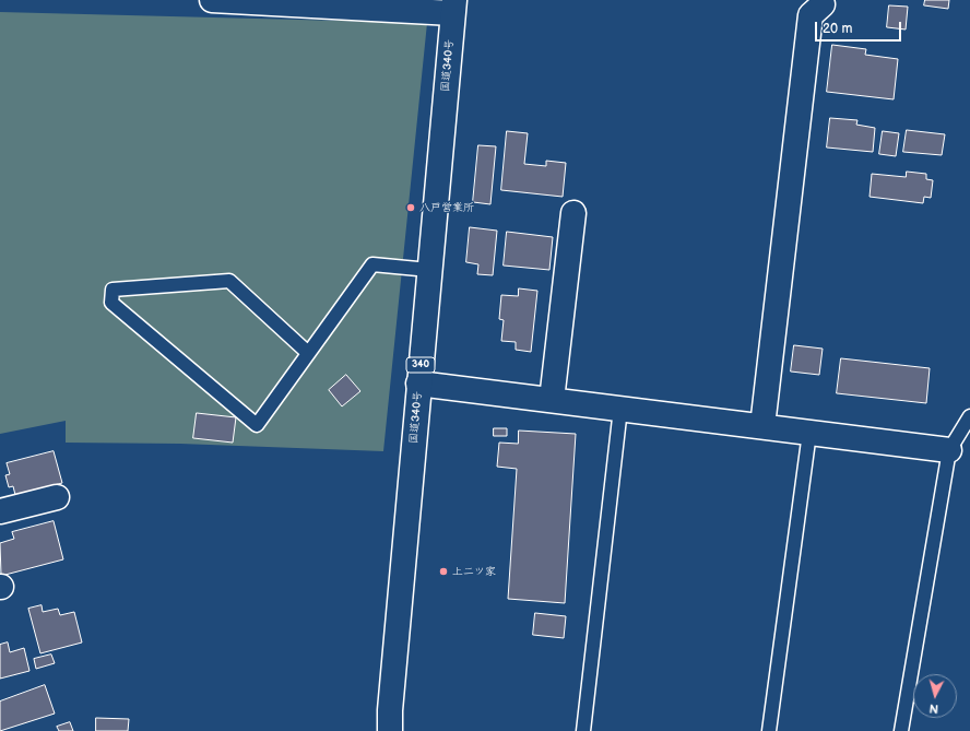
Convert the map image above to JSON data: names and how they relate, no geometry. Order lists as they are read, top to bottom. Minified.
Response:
{"streets":{"main road":["国道340号","340"]},"places":["八戸営業所","上二ツ家"],"scale_bar":"20 m","north":"bottom"}
